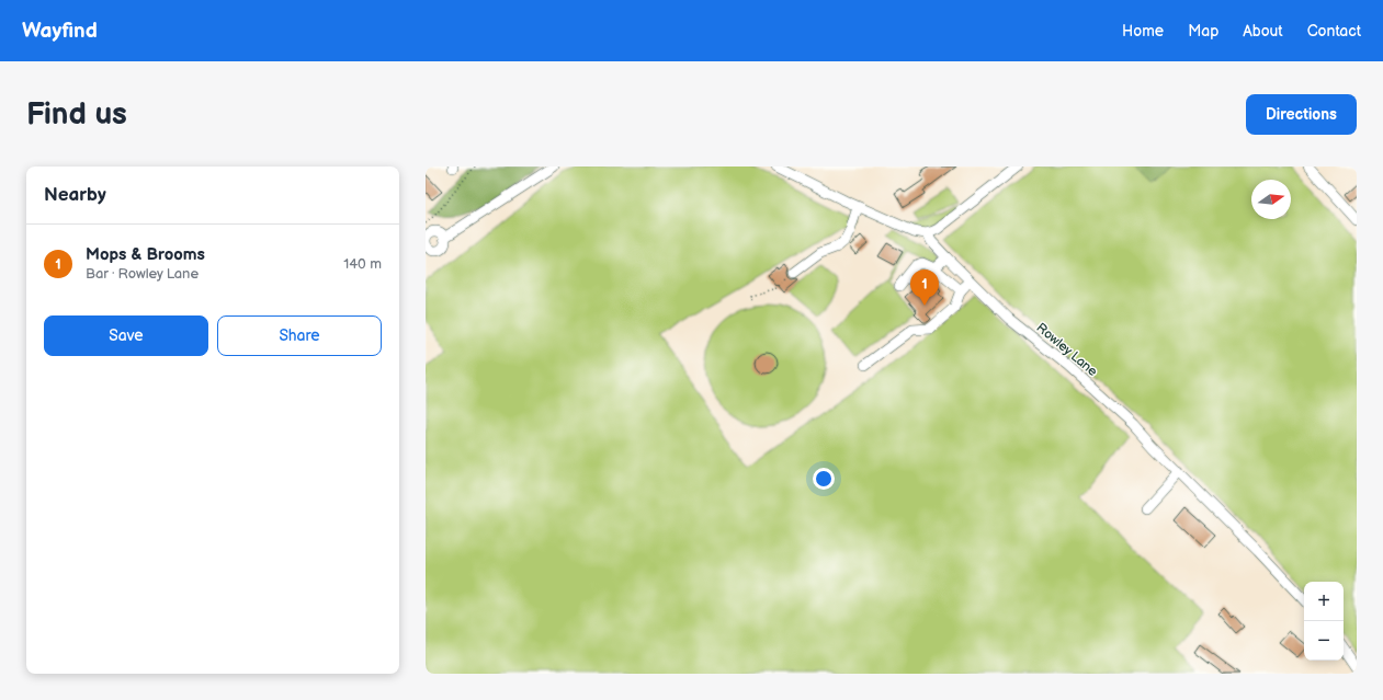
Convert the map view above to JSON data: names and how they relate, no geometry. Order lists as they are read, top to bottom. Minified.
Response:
{"streets":{"street":["Rowley Lane"]},"north":"right","page":{"header":"Wayfind","nav":["Home","Map","About","Contact"],"buttons":["Directions",["Save","Share"]],"title":"Find us","heading":"Nearby","list":[{"mark":"1","name":"Mops & Brooms","note":"Bar · Rowley Lane","value":"140 m"}],"pins":"1","map_buttons":["+","−"]}}
